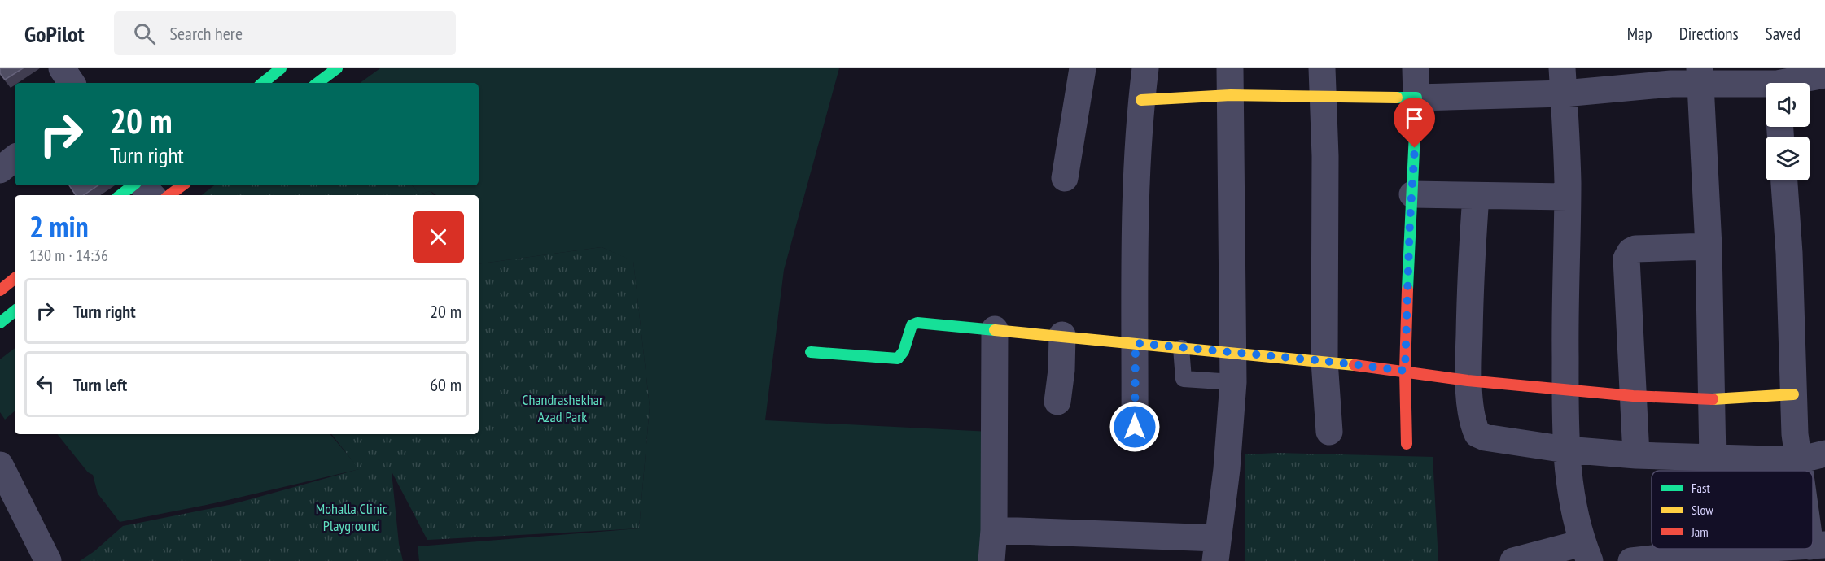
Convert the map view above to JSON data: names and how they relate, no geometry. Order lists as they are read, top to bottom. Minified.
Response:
{"parks":["Chandrashekhar Azad Park","Mohalla Clinic Playground"],"legend":["Fast","Slow","Jam"],"page":{"header":"GoPilot","search":"Search here","nav":["Map","Directions","Saved"],"turn":["20 m","Turn right"],"heading":["2 min","130 m · 14:36"],"list":[{"name":"Turn right","value":"20 m"},{"name":"Turn left","value":"60 m"}]}}
